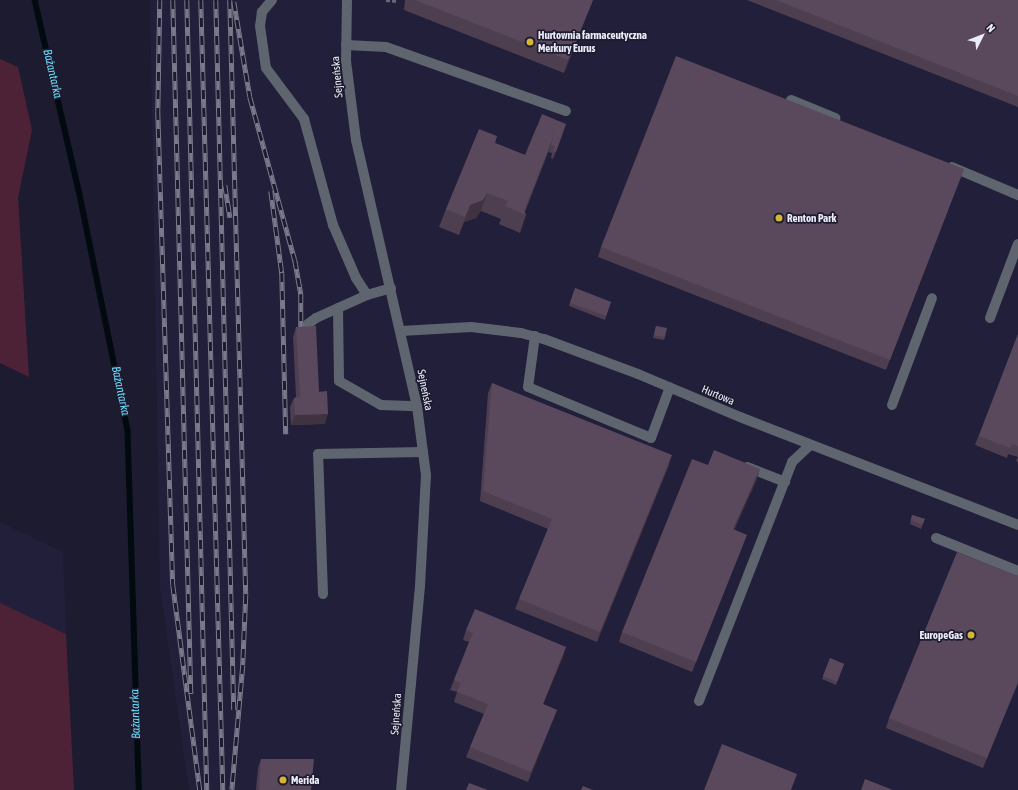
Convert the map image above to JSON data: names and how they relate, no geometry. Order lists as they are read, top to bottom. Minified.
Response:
{"streets":{"street":["Sejneńska","Hurtowa"]},"crossings":[["Sejneńska","Hurtowa"]],"water":["Bażantarka"],"places":["Hurtownia farmaceutyczna Merkury Eurus","Renton Park","EuropeGas","Merida"],"north":"top right"}
